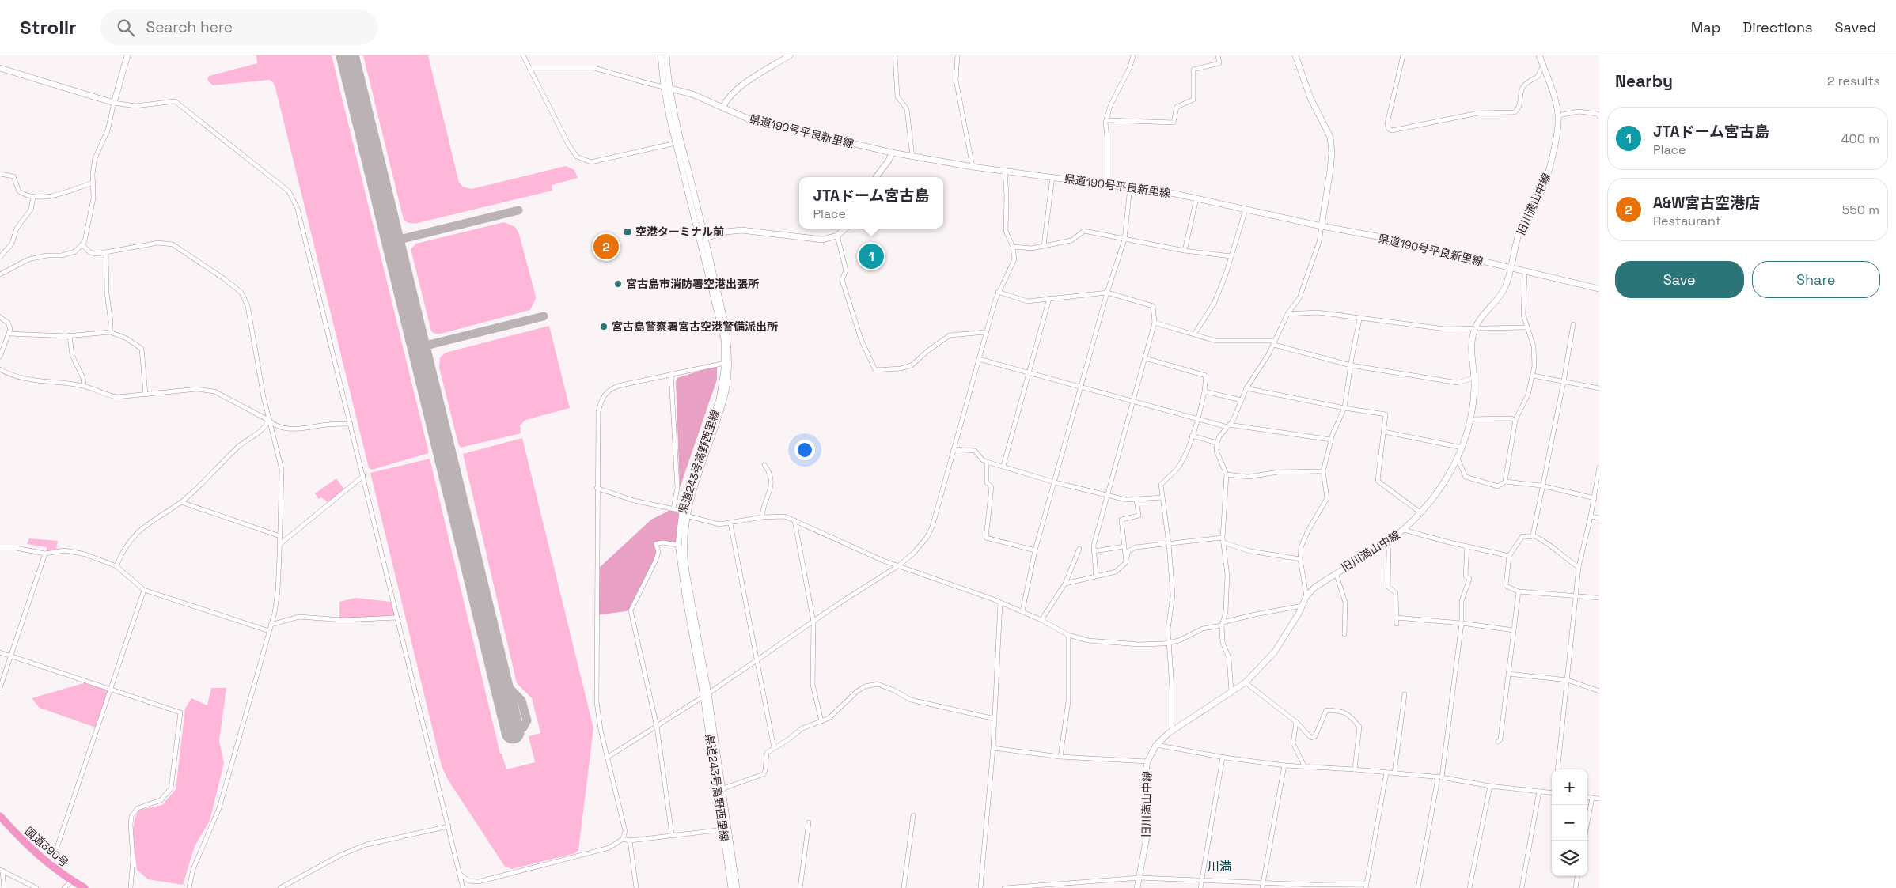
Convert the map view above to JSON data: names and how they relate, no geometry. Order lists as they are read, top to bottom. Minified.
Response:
{"streets":{"highway":["国道390号"],"main road":["県道190号平良新里線","旧川満山中線","県道243号高野西里線"]},"crossings":[["県道190号平良新里線","旧川満山中線"],["県道190号平良新里線","県道243号高野西里線"]],"districts":["川満"],"places":{"transit":["空港ターミナル前"],"other":["宮古島市消防署空港出張所","宮古島警察署宮古空港警備派出所"]},"page":{"header":"Strollr","search":"Search here","nav":["Map","Directions","Saved"],"heading":["Nearby","2 results"],"list":[{"mark":"1","name":"JTAドーム宮古島","note":"Place","value":"400 m"},{"mark":"2","name":"A&W宮古空港店","note":"Restaurant","value":"550 m"}],"popup":["JTAドーム宮古島","Place"],"pins":["2","1"],"buttons":["Save","Share"],"map_buttons":["+","−"]}}
